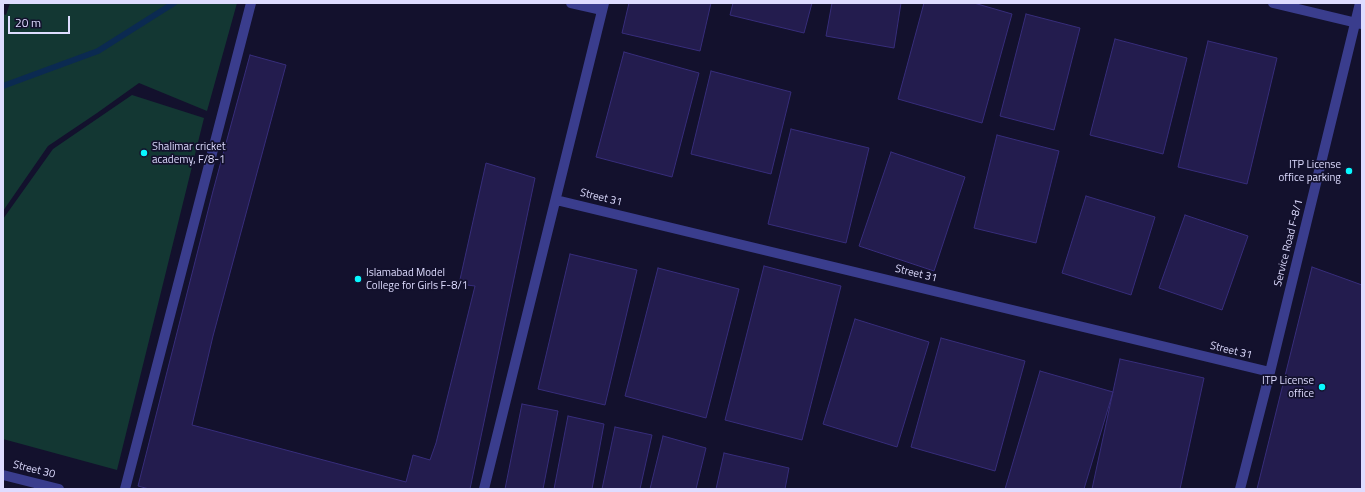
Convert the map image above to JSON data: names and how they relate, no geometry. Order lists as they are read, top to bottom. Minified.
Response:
{"streets":{"street":["Street 31","Service Road F-8/1","Street 30"]},"crossings":[["Street 31","Service Road F-8/1"]],"places":["Shalimar cricket academy, F/8-1","ITP License office parking","Islamabad Model College for Girls F-8/1","ITP License office"],"scale_bar":"20 m"}
